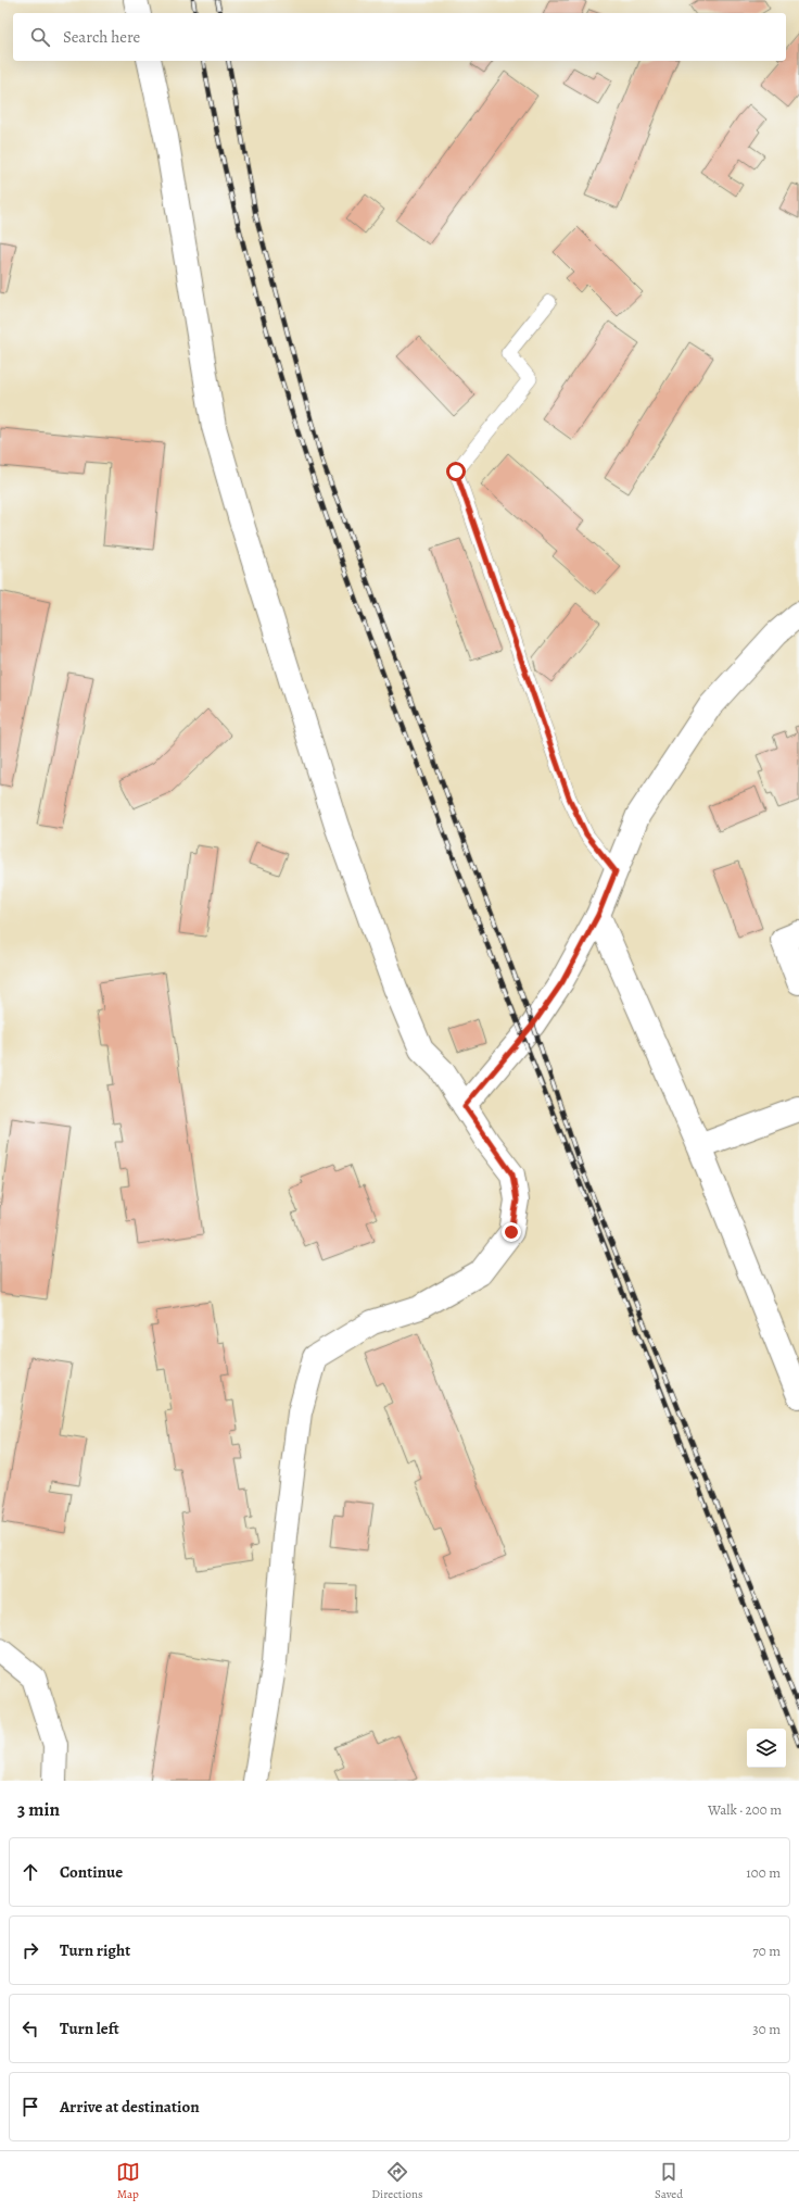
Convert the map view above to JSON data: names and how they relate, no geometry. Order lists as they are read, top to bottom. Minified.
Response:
{"page":{"search":"Search here","heading":["3 min","Walk · 200 m"],"list":[["Continue","100 m"],["Turn right","70 m"],["Turn left","30 m"],"Arrive at destination"],"nav":["Map","Directions","Saved"]}}
